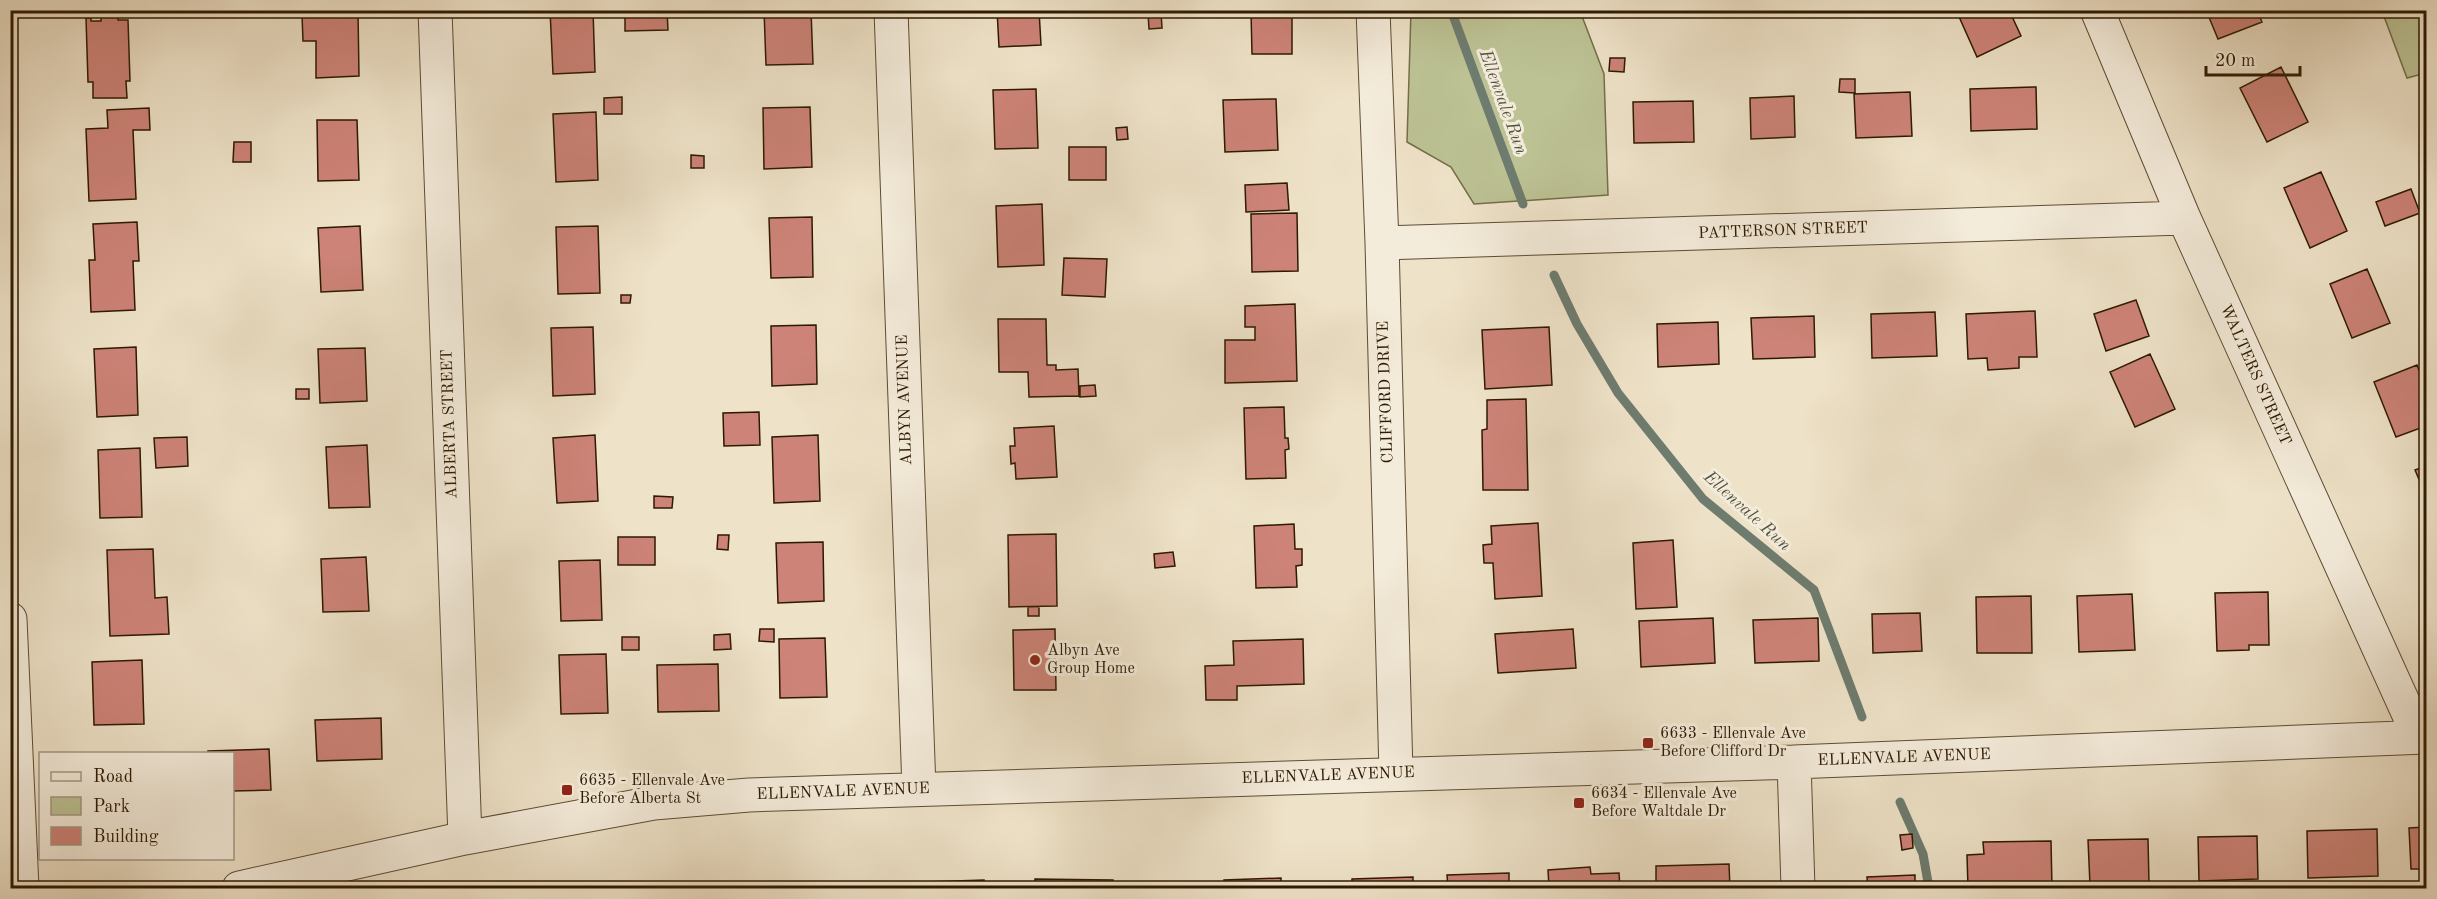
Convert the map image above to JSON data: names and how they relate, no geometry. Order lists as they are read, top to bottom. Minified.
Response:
{"streets":{"street":["PATTERSON STREET","WALTERS STREET","CLIFFORD DRIVE","ALBYN AVENUE","ALBERTA STREET","ELLENVALE AVENUE"]},"crossings":[["PATTERSON STREET","WALTERS STREET"],["PATTERSON STREET","CLIFFORD DRIVE"],["WALTERS STREET","ELLENVALE AVENUE"],["CLIFFORD DRIVE","ELLENVALE AVENUE"],["ALBYN AVENUE","ELLENVALE AVENUE"],["ALBERTA STREET","ELLENVALE AVENUE"]],"water":["Ellenvale Run"],"places":{"other":["Albyn Ave Group Home"],"transit":["6633 - Ellenvale Ave Before Clifford Dr","6635 - Ellenvale Ave Before Alberta St","6634 - Ellenvale Ave Before Waltdale Dr"]},"legend":["Road","Park","Building"],"scale_bar":"20 m"}
